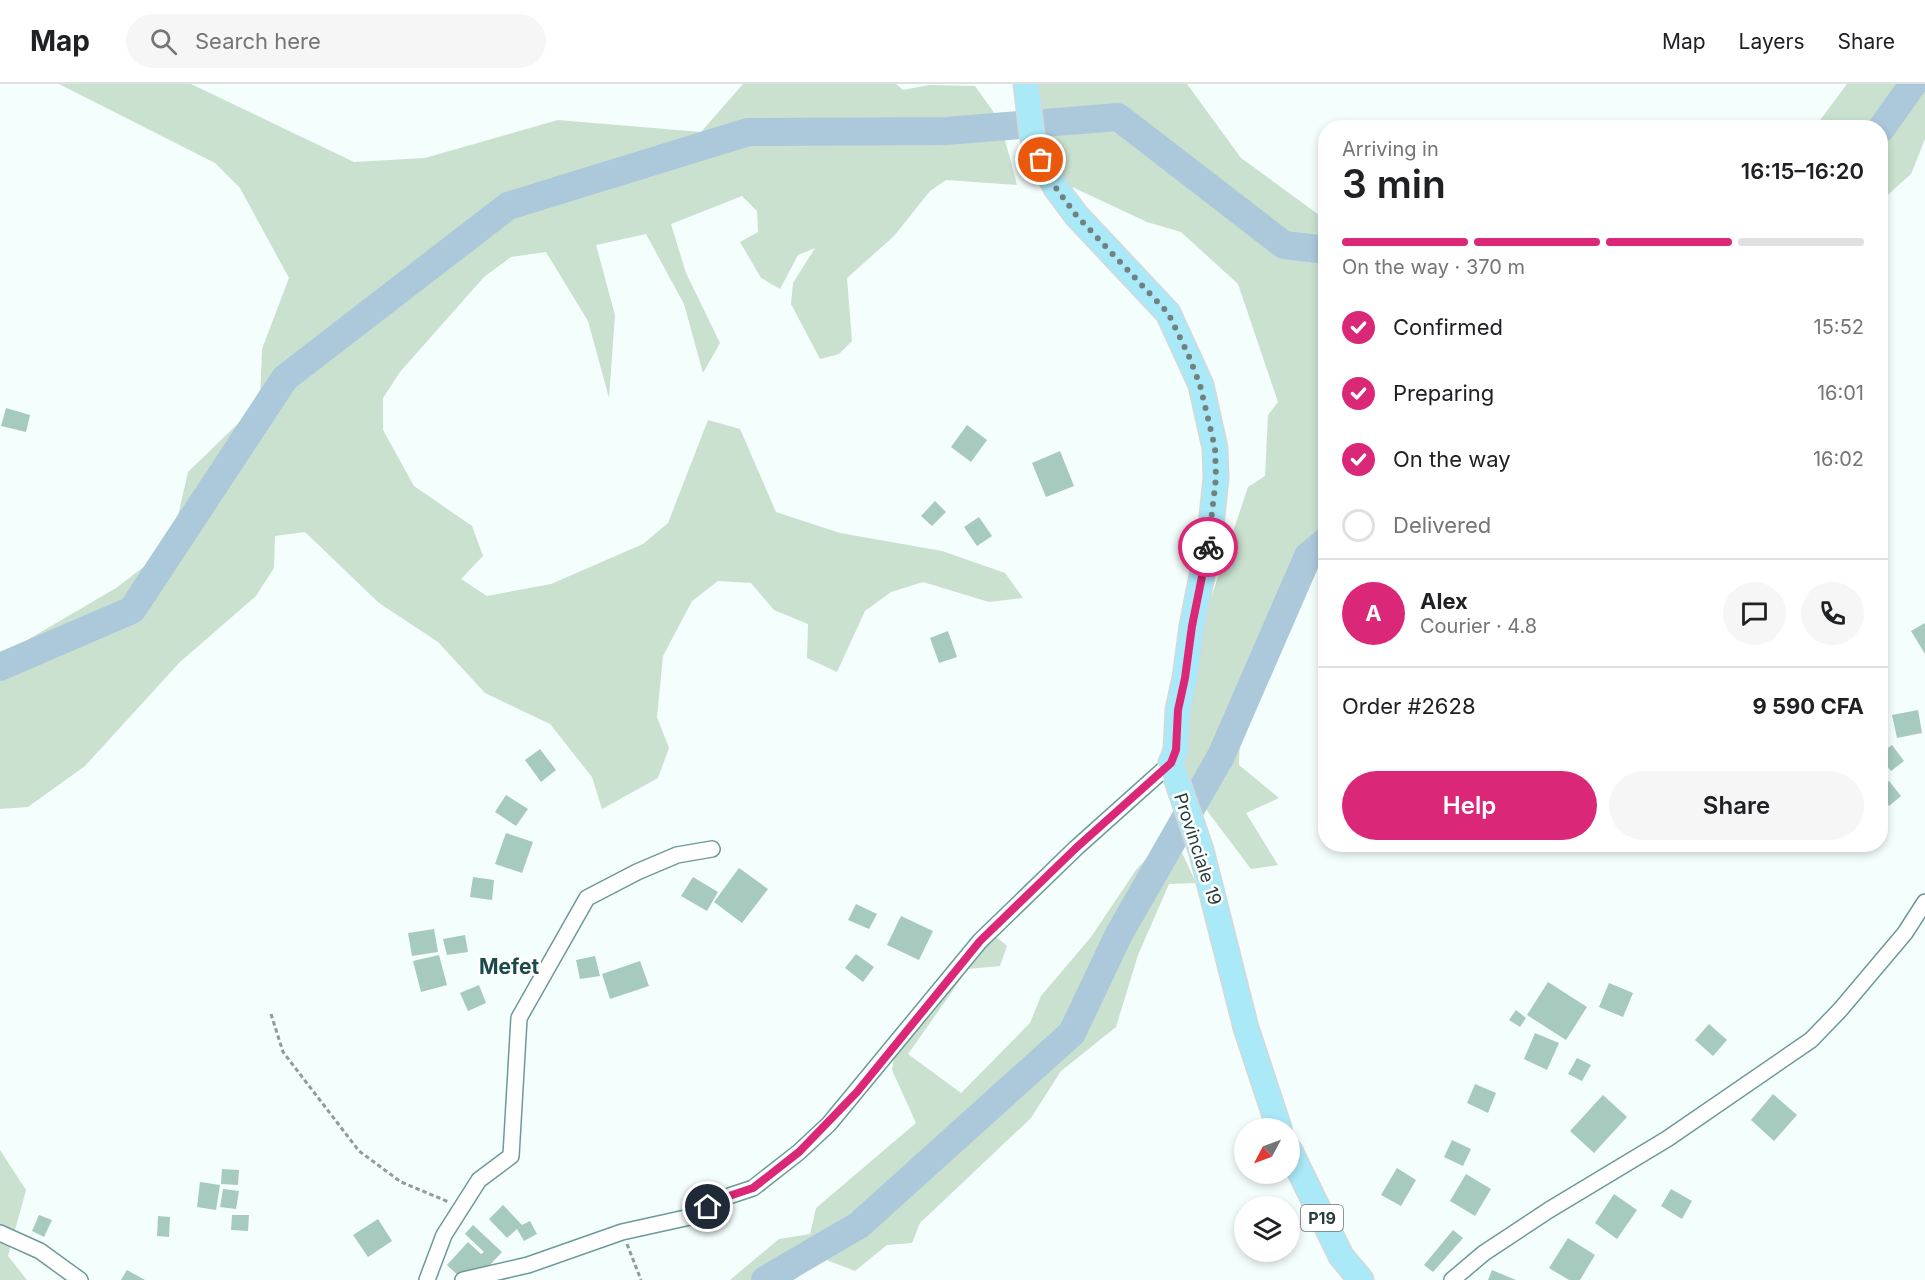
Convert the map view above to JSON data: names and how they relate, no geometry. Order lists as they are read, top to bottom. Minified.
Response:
{"streets":{"main road":["Provinciale 19","P19"]},"districts":["Mefet"],"north":"bottom left","page":{"header":"Map","search":"Search here","nav":["Map","Layers","Share"],"heading":["3 min","Arriving in","16:15–16:20"],"panel":["Alex","Courier · 4.8","Order #2628","9 590 CFA"],"bar":"On the way · 370 m","list":[["Confirmed","15:52"],["Preparing","16:01"],["On the way","16:02"],"Delivered"],"round":"A","buttons":["Help","Share"]}}
